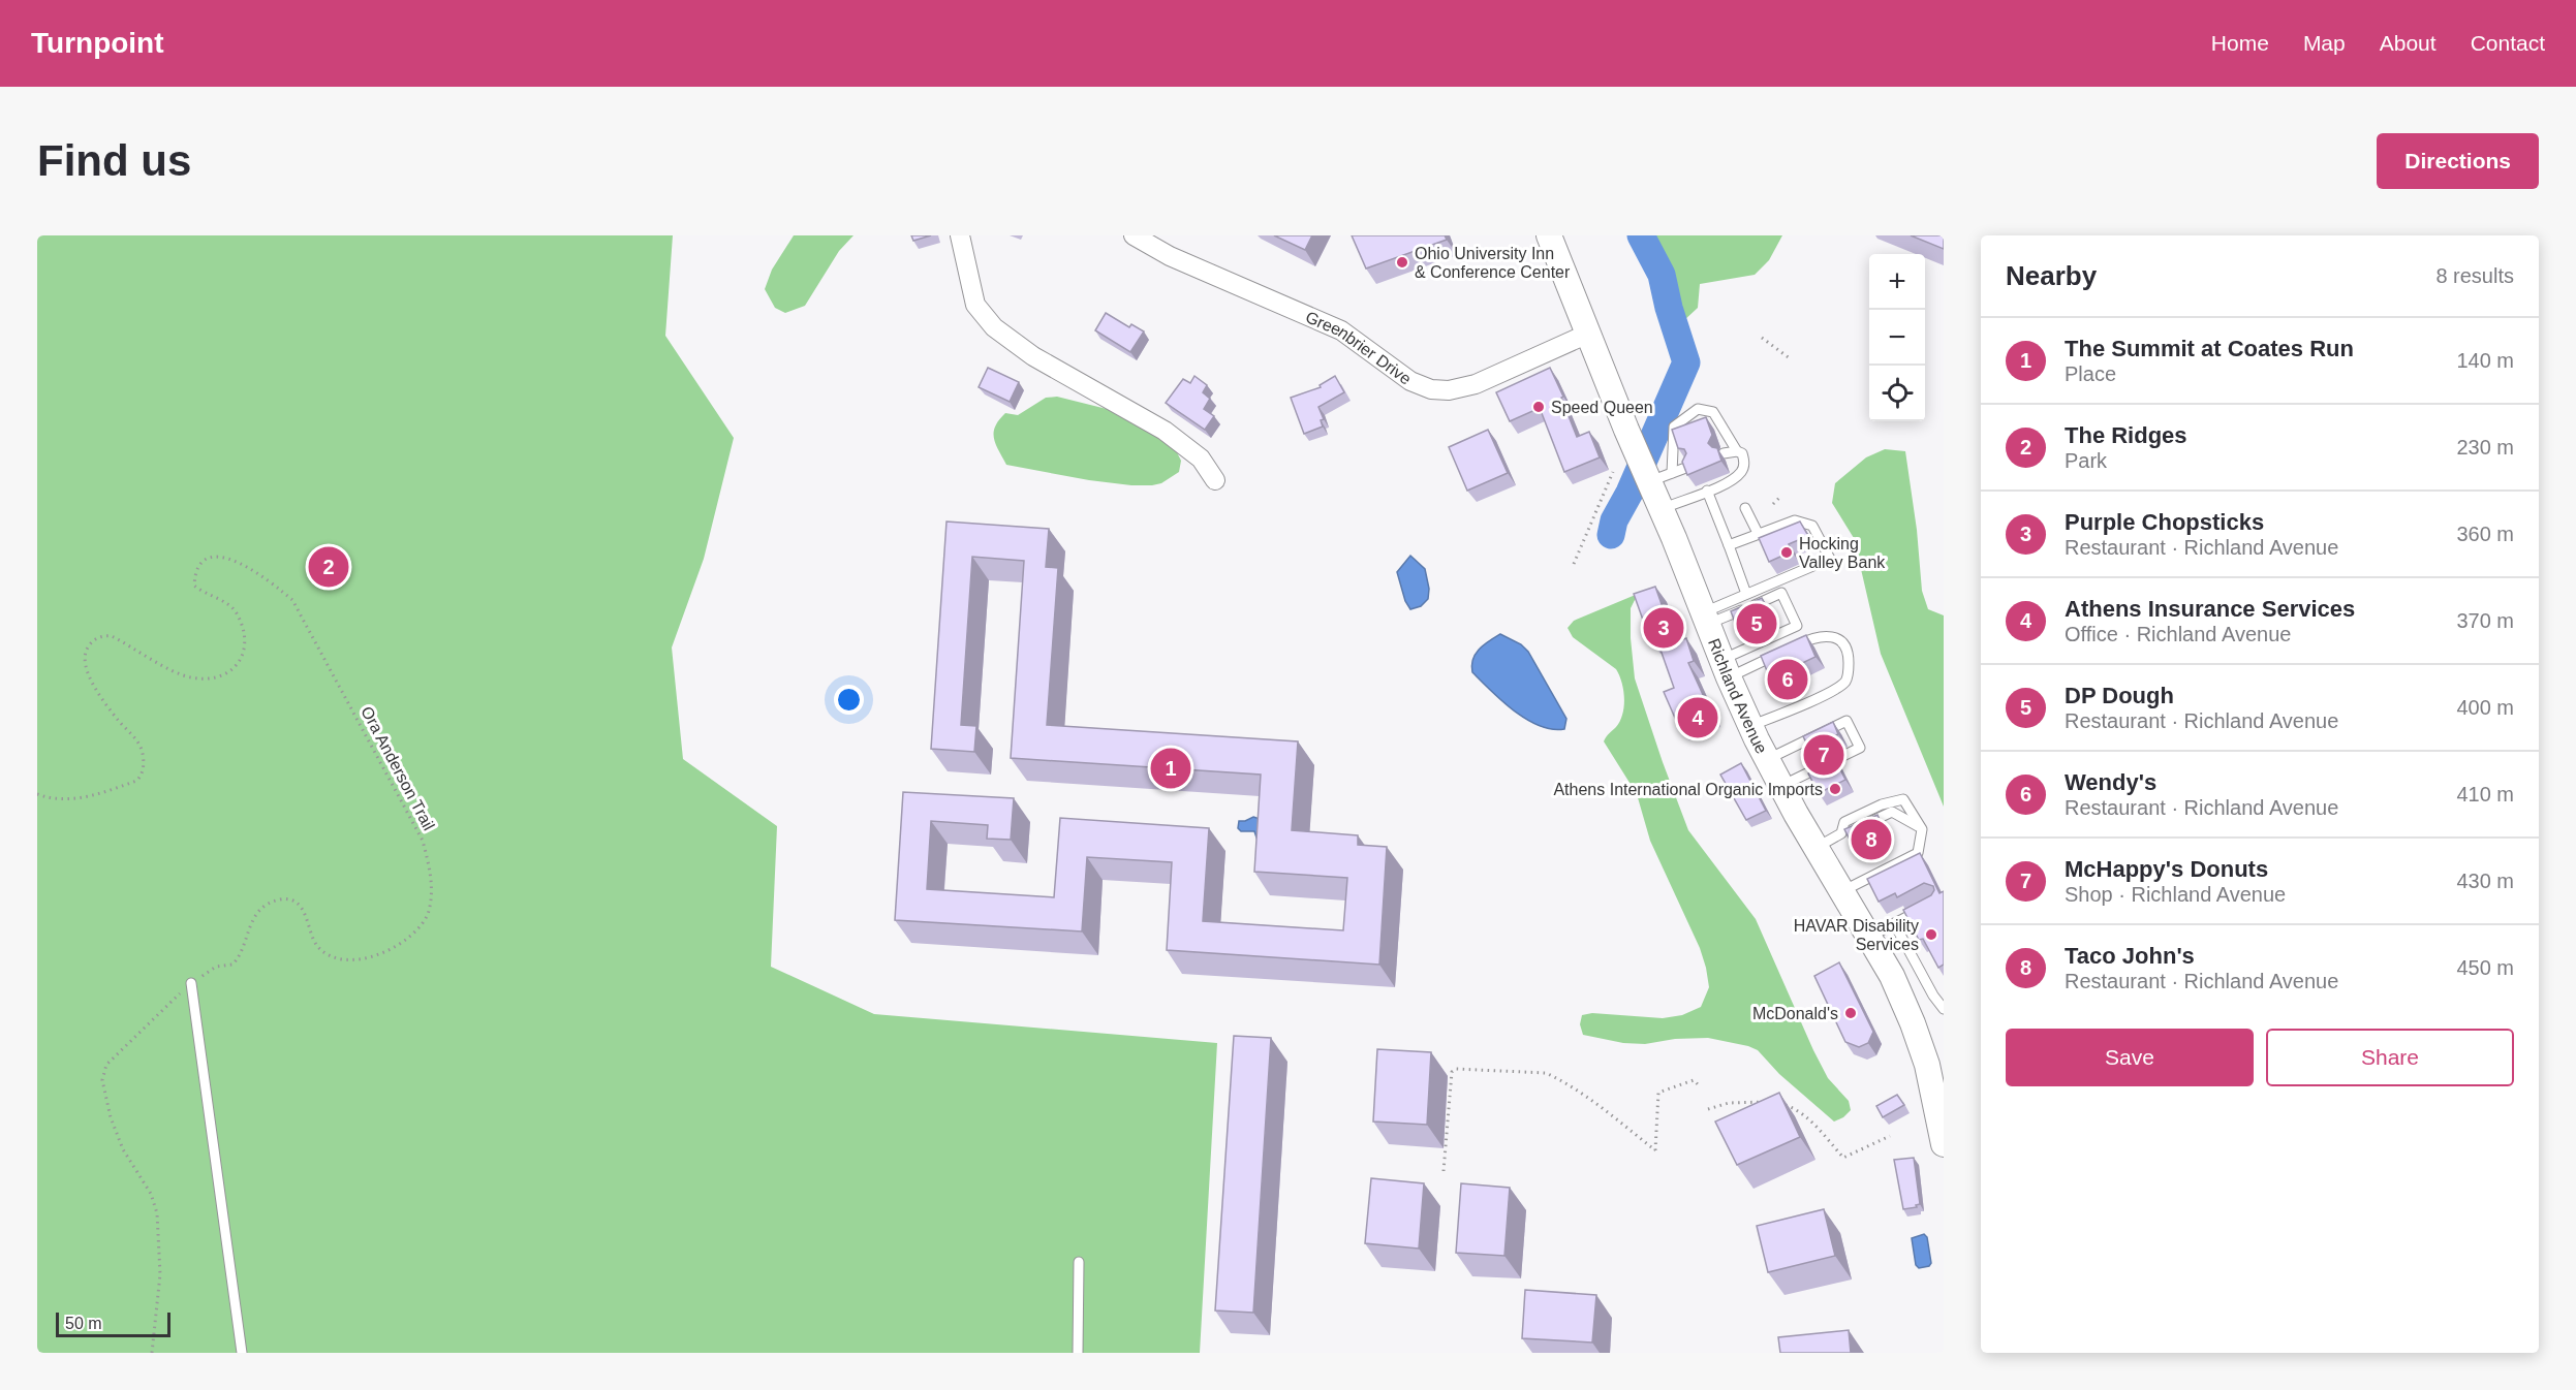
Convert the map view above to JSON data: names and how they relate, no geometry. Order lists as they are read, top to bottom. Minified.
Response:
{"streets":{"main road":["Richland Avenue"],"street":["Greenbrier Drive"],"path":["Ora Anderson Trail"]},"crossings":[["Greenbrier Drive","Richland Avenue"]],"places":["Ohio University Inn & Conference Center","Speed Queen","Hocking Valley Bank","Athens International Organic Imports","HAVAR Disability Services","McDonald's"],"scale_bar":"50 m","page":{"header":"Turnpoint","nav":["Home","Map","About","Contact"],"buttons":["Directions",["Save","Share"]],"title":"Find us","heading":["Nearby","8 results"],"map_buttons":["+","−"],"list":[{"mark":"1","name":"The Summit at Coates Run","note":"Place","value":"140 m"},{"mark":"2","name":"The Ridges","note":"Park","value":"230 m"},{"mark":"3","name":"Purple Chopsticks","note":"Restaurant · Richland Avenue","value":"360 m"},{"mark":"4","name":"Athens Insurance Services","note":"Office · Richland Avenue","value":"370 m"},{"mark":"5","name":"DP Dough","note":"Restaurant · Richland Avenue","value":"400 m"},{"mark":"6","name":"Wendy's","note":"Restaurant · Richland Avenue","value":"410 m"},{"mark":"7","name":"McHappy's Donuts","note":"Shop · Richland Avenue","value":"430 m"},{"mark":"8","name":"Taco John's","note":"Restaurant · Richland Avenue","value":"450 m"}],"pins":["2","5","3","6","4","7","1","8"],"scale":"50 m"}}
